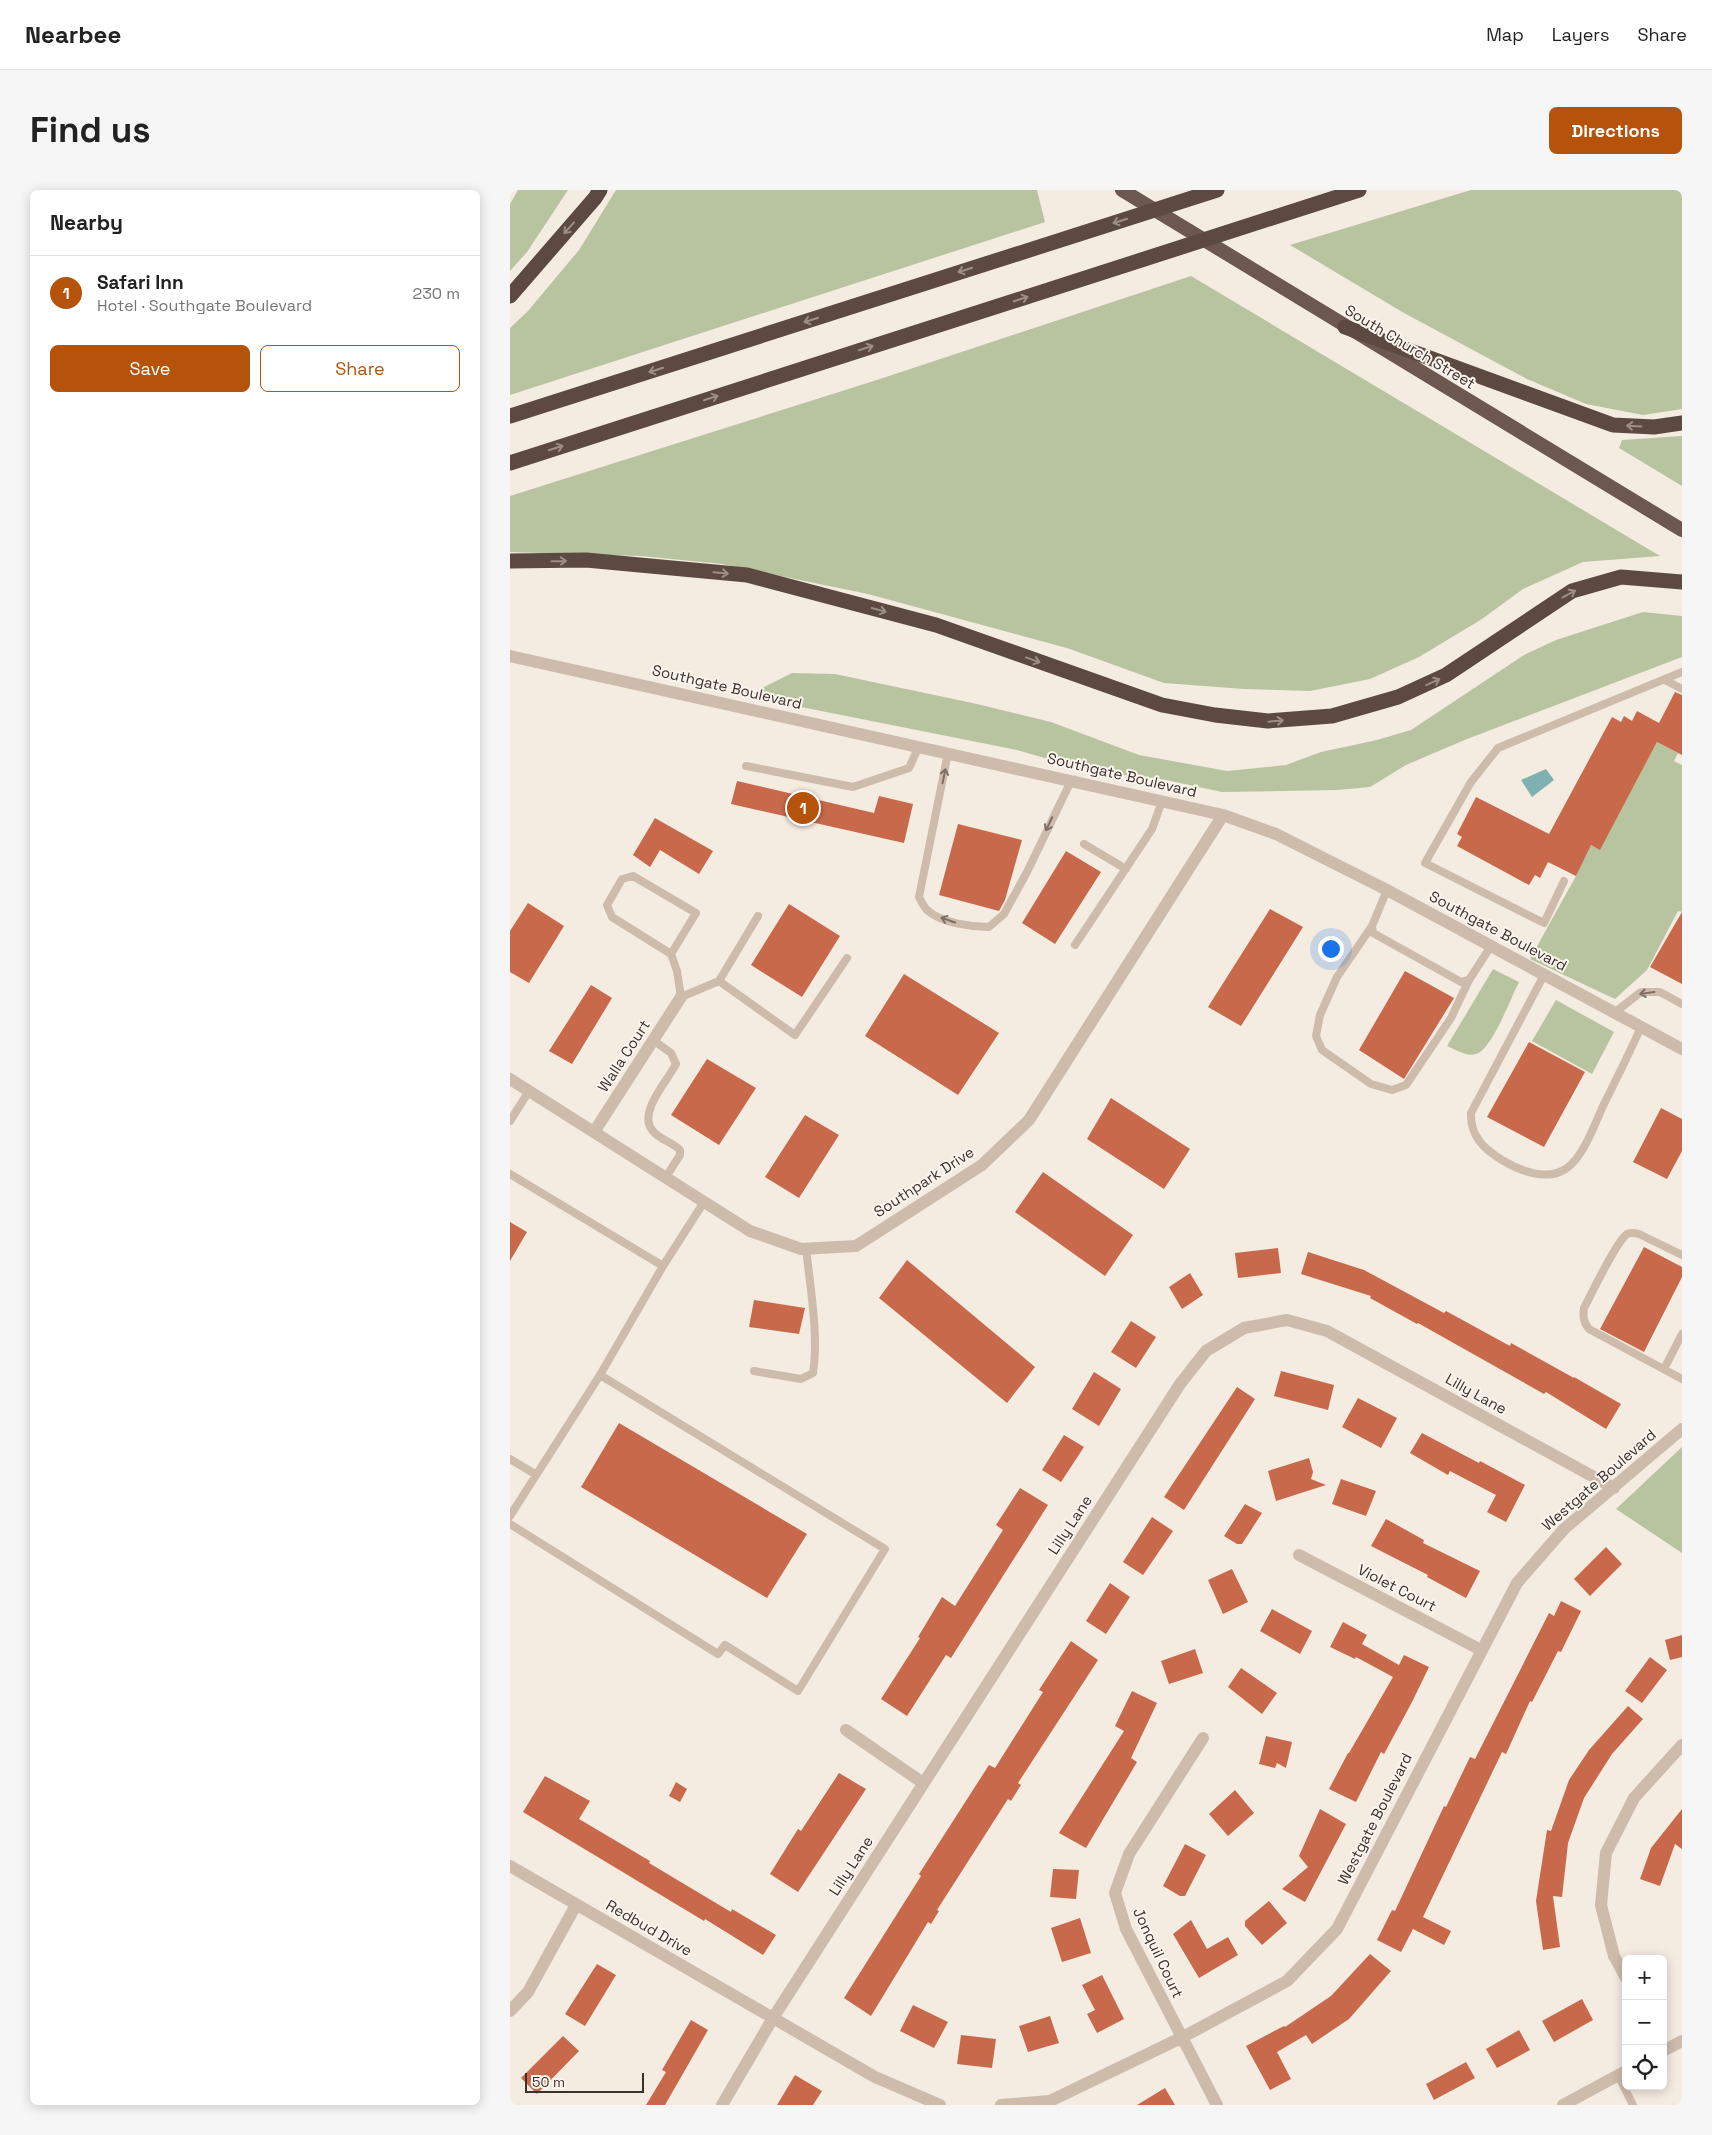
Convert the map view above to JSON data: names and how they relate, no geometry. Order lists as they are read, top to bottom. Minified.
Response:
{"streets":{"highway":["South Church Street"],"street":["Southgate Boulevard","Walla Court","Southpark Drive","Lilly Lane","Westgate Boulevard","Violet Court","Redbud Drive","Jonquil Court"]},"crossings":[["Southgate Boulevard","Southpark Drive"],["Walla Court","Southpark Drive"],["Lilly Lane","Westgate Boulevard"],["Lilly Lane","Redbud Drive"],["Westgate Boulevard","Violet Court"],["Westgate Boulevard","Jonquil Court"]],"scale_bar":"50 m","page":{"header":"Nearbee","nav":["Map","Layers","Share"],"buttons":["Directions",["Save","Share"]],"title":"Find us","heading":"Nearby","list":[{"mark":"1","name":"Safari Inn","note":"Hotel · Southgate Boulevard","value":"230 m"}],"pins":"1","map_buttons":["+","−"],"scale":"50 m"}}
